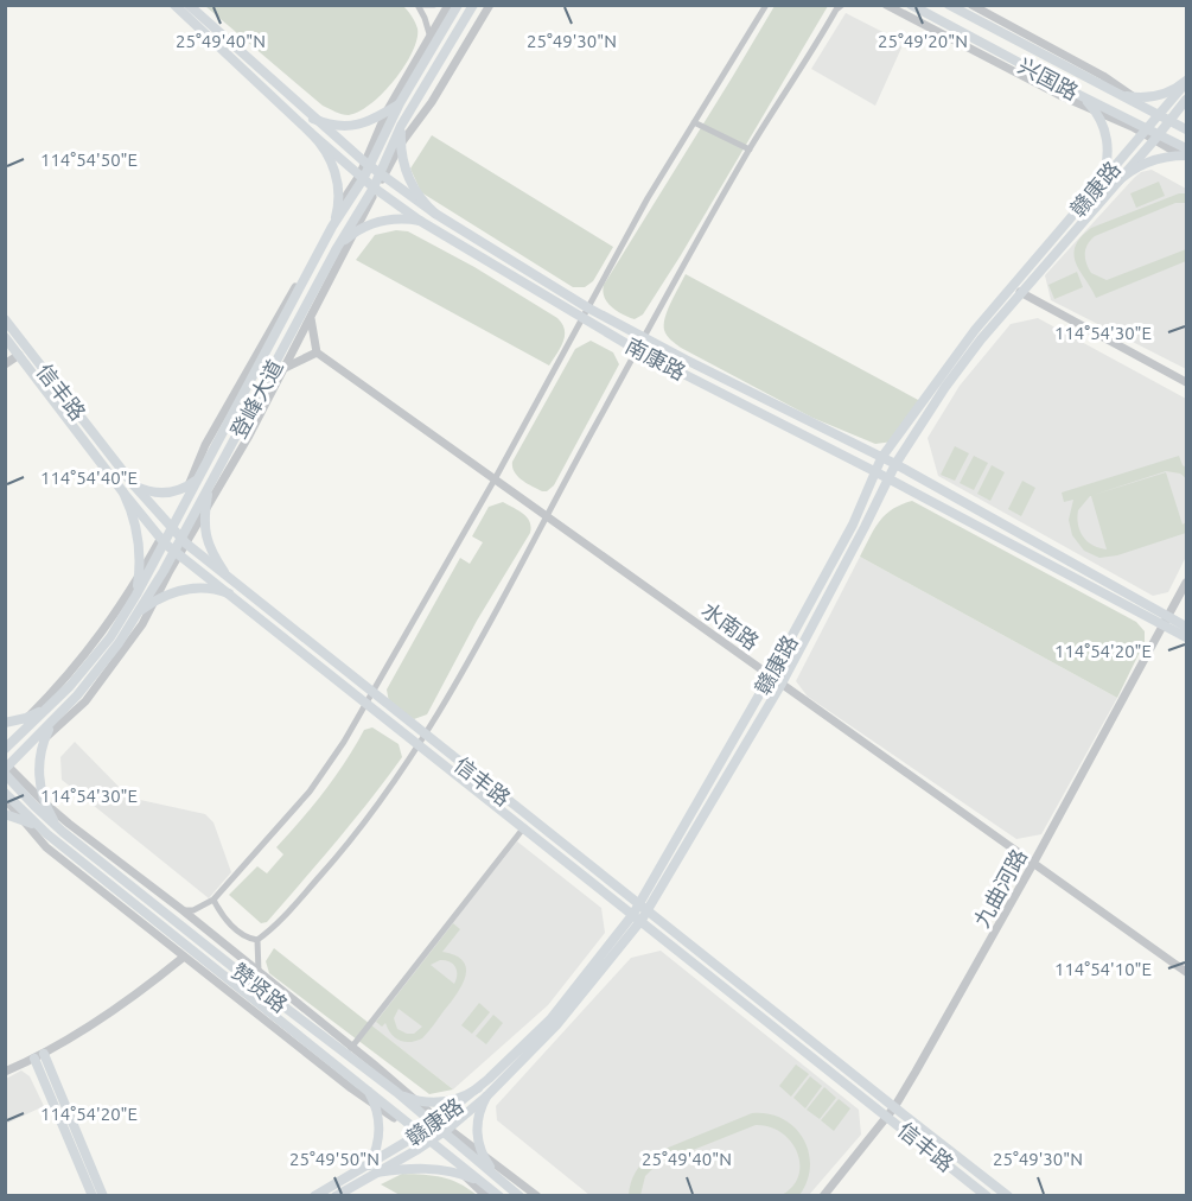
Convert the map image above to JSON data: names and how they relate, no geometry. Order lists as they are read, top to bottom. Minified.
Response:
{"streets":{"main road":["兴国路","赣康路","南康路","信丰路","登峰大道","赞贤路"],"street":["水南路","九曲河路"]},"crossings":[["兴国路","赣康路"],["赣康路","南康路"],["赣康路","信丰路"],["赣康路","水南路"],["赣康路","赞贤路"],["南康路","登峰大道"],["南康路","九曲河路"],["信丰路","登峰大道"],["信丰路","九曲河路"],["登峰大道","赞贤路"],["水南路","九曲河路"]],"coordinates":["25°49'40\"N","25°49'30\"N","25°49'20\"N","114°54'50\"E","114°54'30\"E","114°54'40\"E","114°54'20\"E","114°54'10\"E","25°49'50\"N"]}
